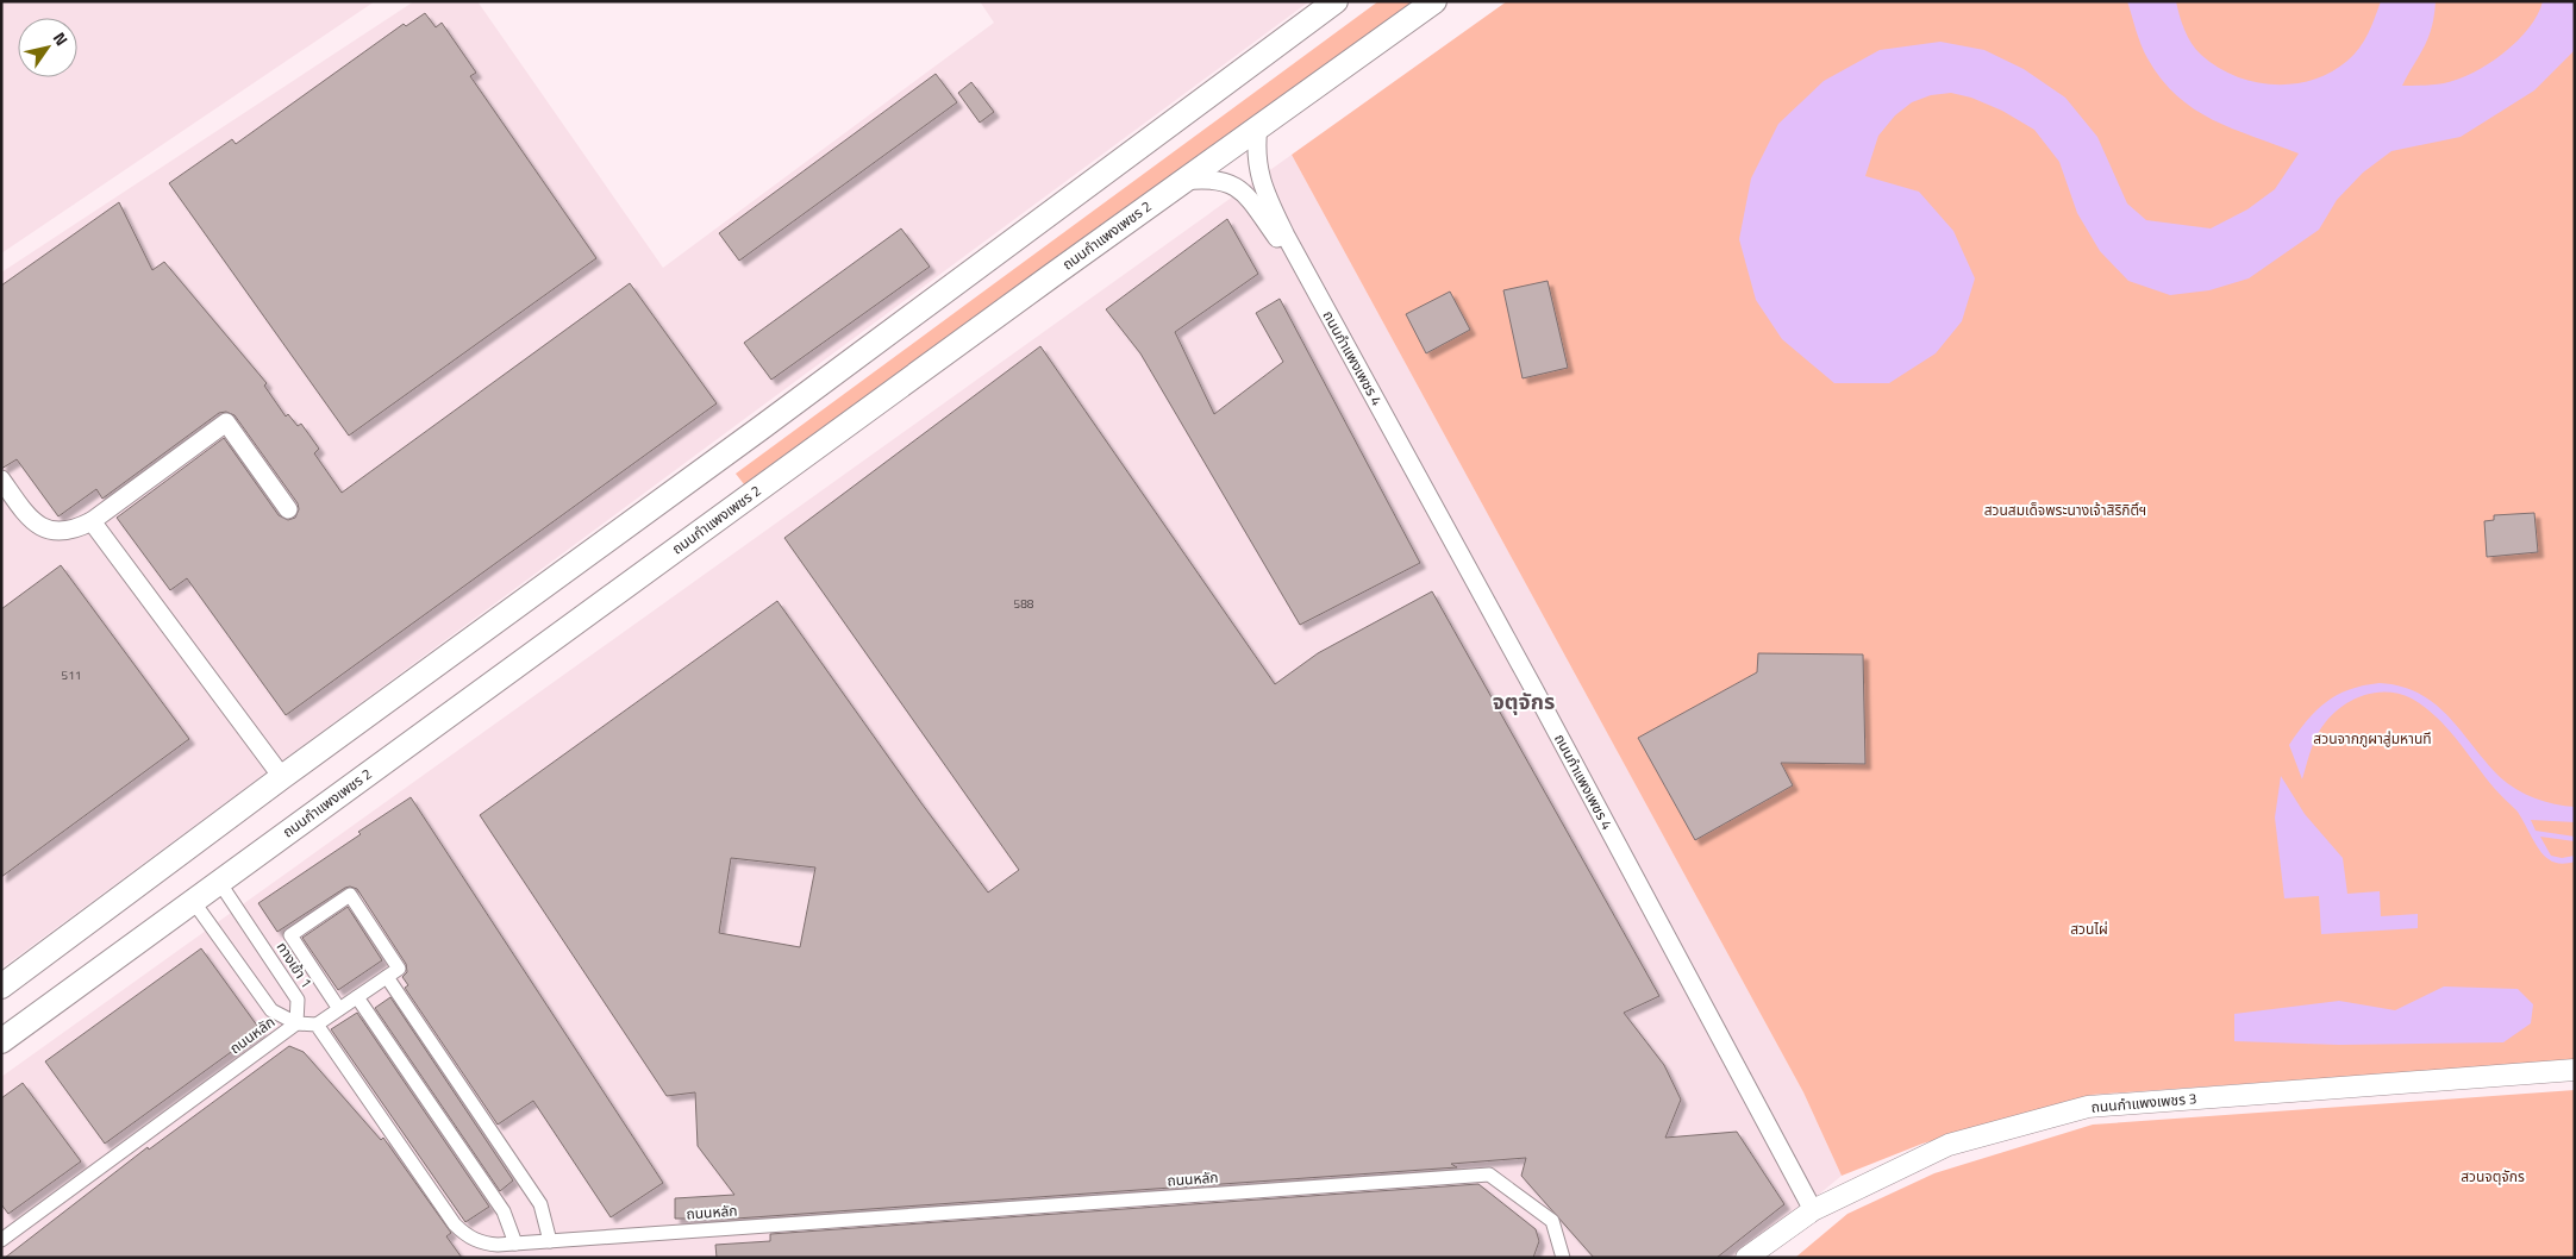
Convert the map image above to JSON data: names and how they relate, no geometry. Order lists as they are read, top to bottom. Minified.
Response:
{"streets":{"main road":["ถนนกำแพงเพชร 2"],"street":["ถนนกำแพงเพชร 4","ทางเข้า 1","ถนนหลัก","ถนนกำแพงเพชร 3"]},"crossings":[["ถนนกำแพงเพชร 2","ถนนกำแพงเพชร 4"],["ถนนกำแพงเพชร 2","ทางเข้า 1"],["ถนนกำแพงเพชร 4","ถนนกำแพงเพชร 3"],["ทางเข้า 1","ถนนหลัก"]],"districts":["จตุจักร"],"parks":["สวนสมเด็จพระนางเจ้าสิริกิติ์ฯ","สวนจากภูผาสู่มหานที","สวนไผ่","สวนจตุจักร"],"house_numbers":["588","511"],"north":"top right"}
